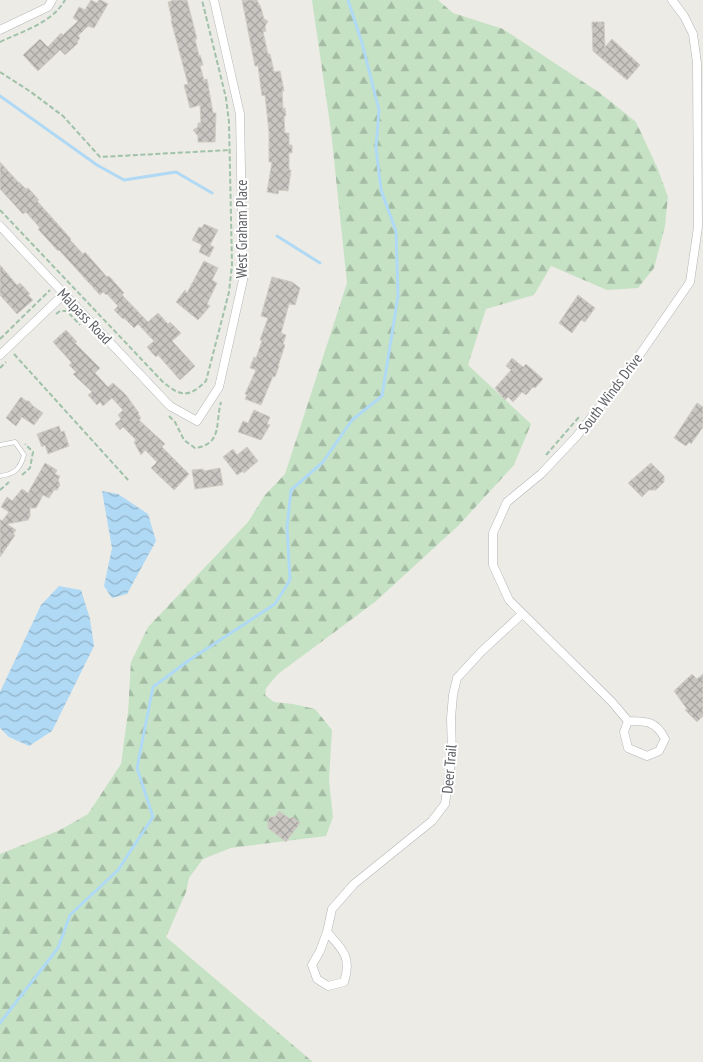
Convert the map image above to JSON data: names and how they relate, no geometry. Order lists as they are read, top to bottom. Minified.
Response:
{"streets":{"street":["West Graham Place","Malpass Road","South Winds Drive","Deer Trail"]},"crossings":[["West Graham Place","Malpass Road"],["South Winds Drive","Deer Trail"]]}
